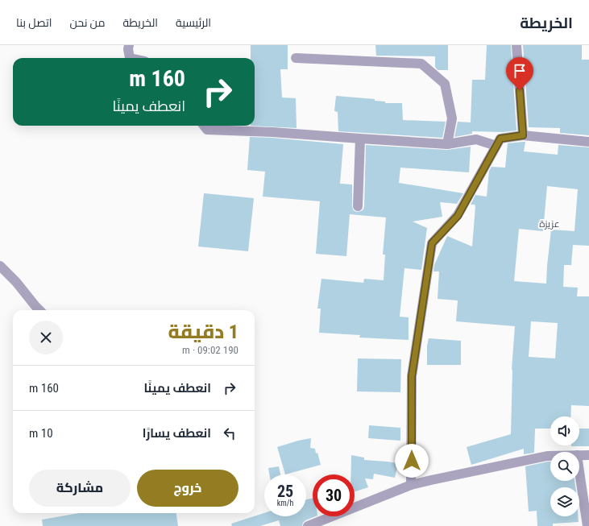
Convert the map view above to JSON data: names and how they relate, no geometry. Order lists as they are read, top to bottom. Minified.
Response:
{"districts":["عزيزة"],"page":{"header":"الخريطة","nav":["الرئيسية","الخريطة","من نحن","اتصل بنا"],"turn":["160 m","انعطف يمينًا"],"heading":["1 دقيقة","190 m · 09:02"],"list":[{"name":"انعطف يمينًا","value":"160 m"},{"name":"انعطف يسارًا","value":"10 m"}],"buttons":["خروج","مشاركة"],"speed":"25 km/h","limit":"30"}}
